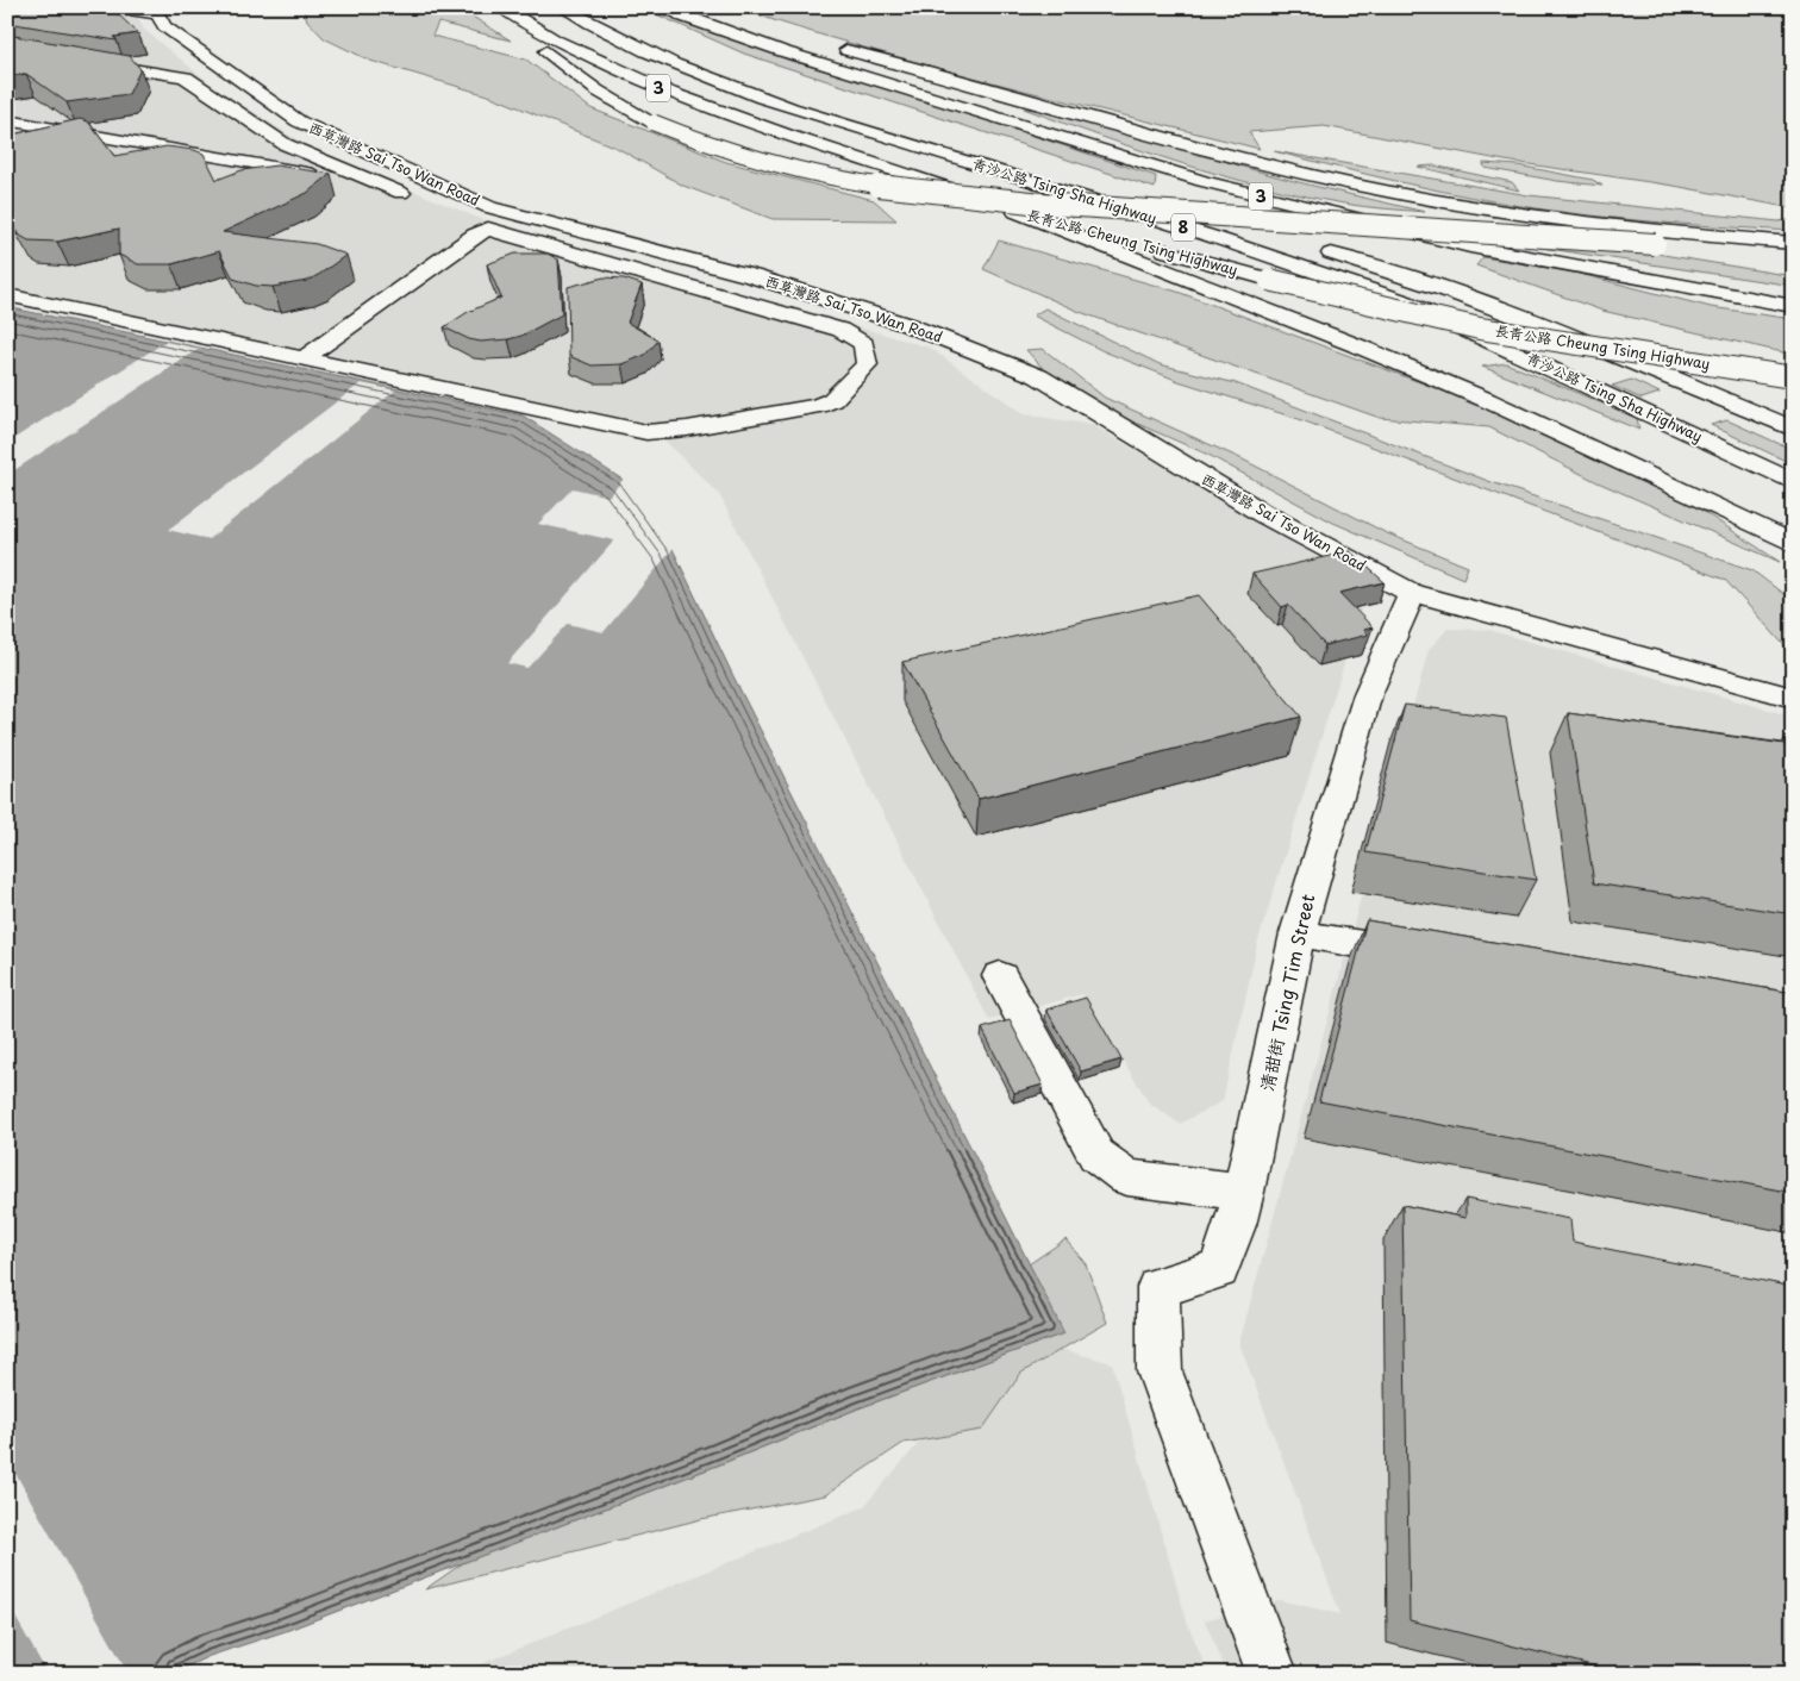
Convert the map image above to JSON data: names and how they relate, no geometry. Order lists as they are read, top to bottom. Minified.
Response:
{"streets":{"main road":["3","西草灣路 Sai Tso Wan Road","青沙公路 Tsing Sha Highway","8","長青公路 Cheung Tsing Highway","清甜街 Tsing Tim Street"]},"crossings":[["西草灣路 Sai Tso Wan Road","清甜街 Tsing Tim Street"]]}
